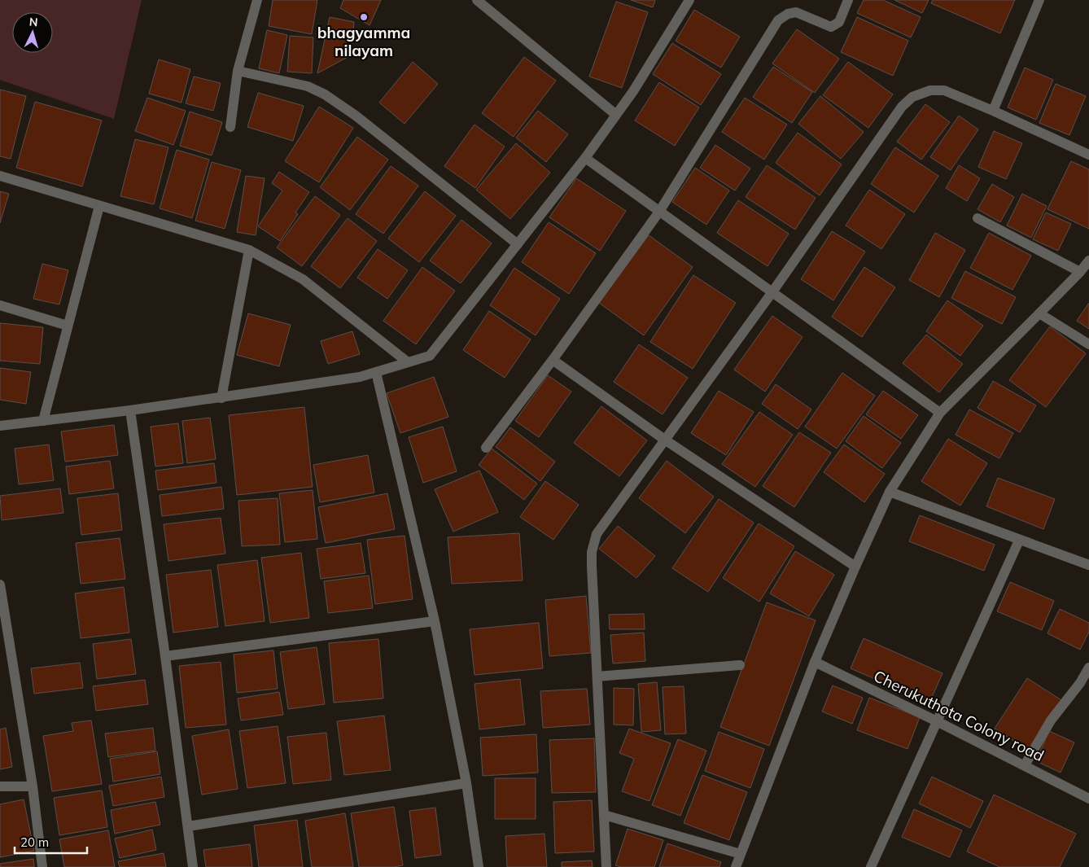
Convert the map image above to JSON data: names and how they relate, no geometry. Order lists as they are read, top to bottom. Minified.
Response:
{"streets":{"street":["Cherukuthota Colony road"]},"places":["bhagyamma nilayam"],"scale_bar":"20 m","north":"top"}
